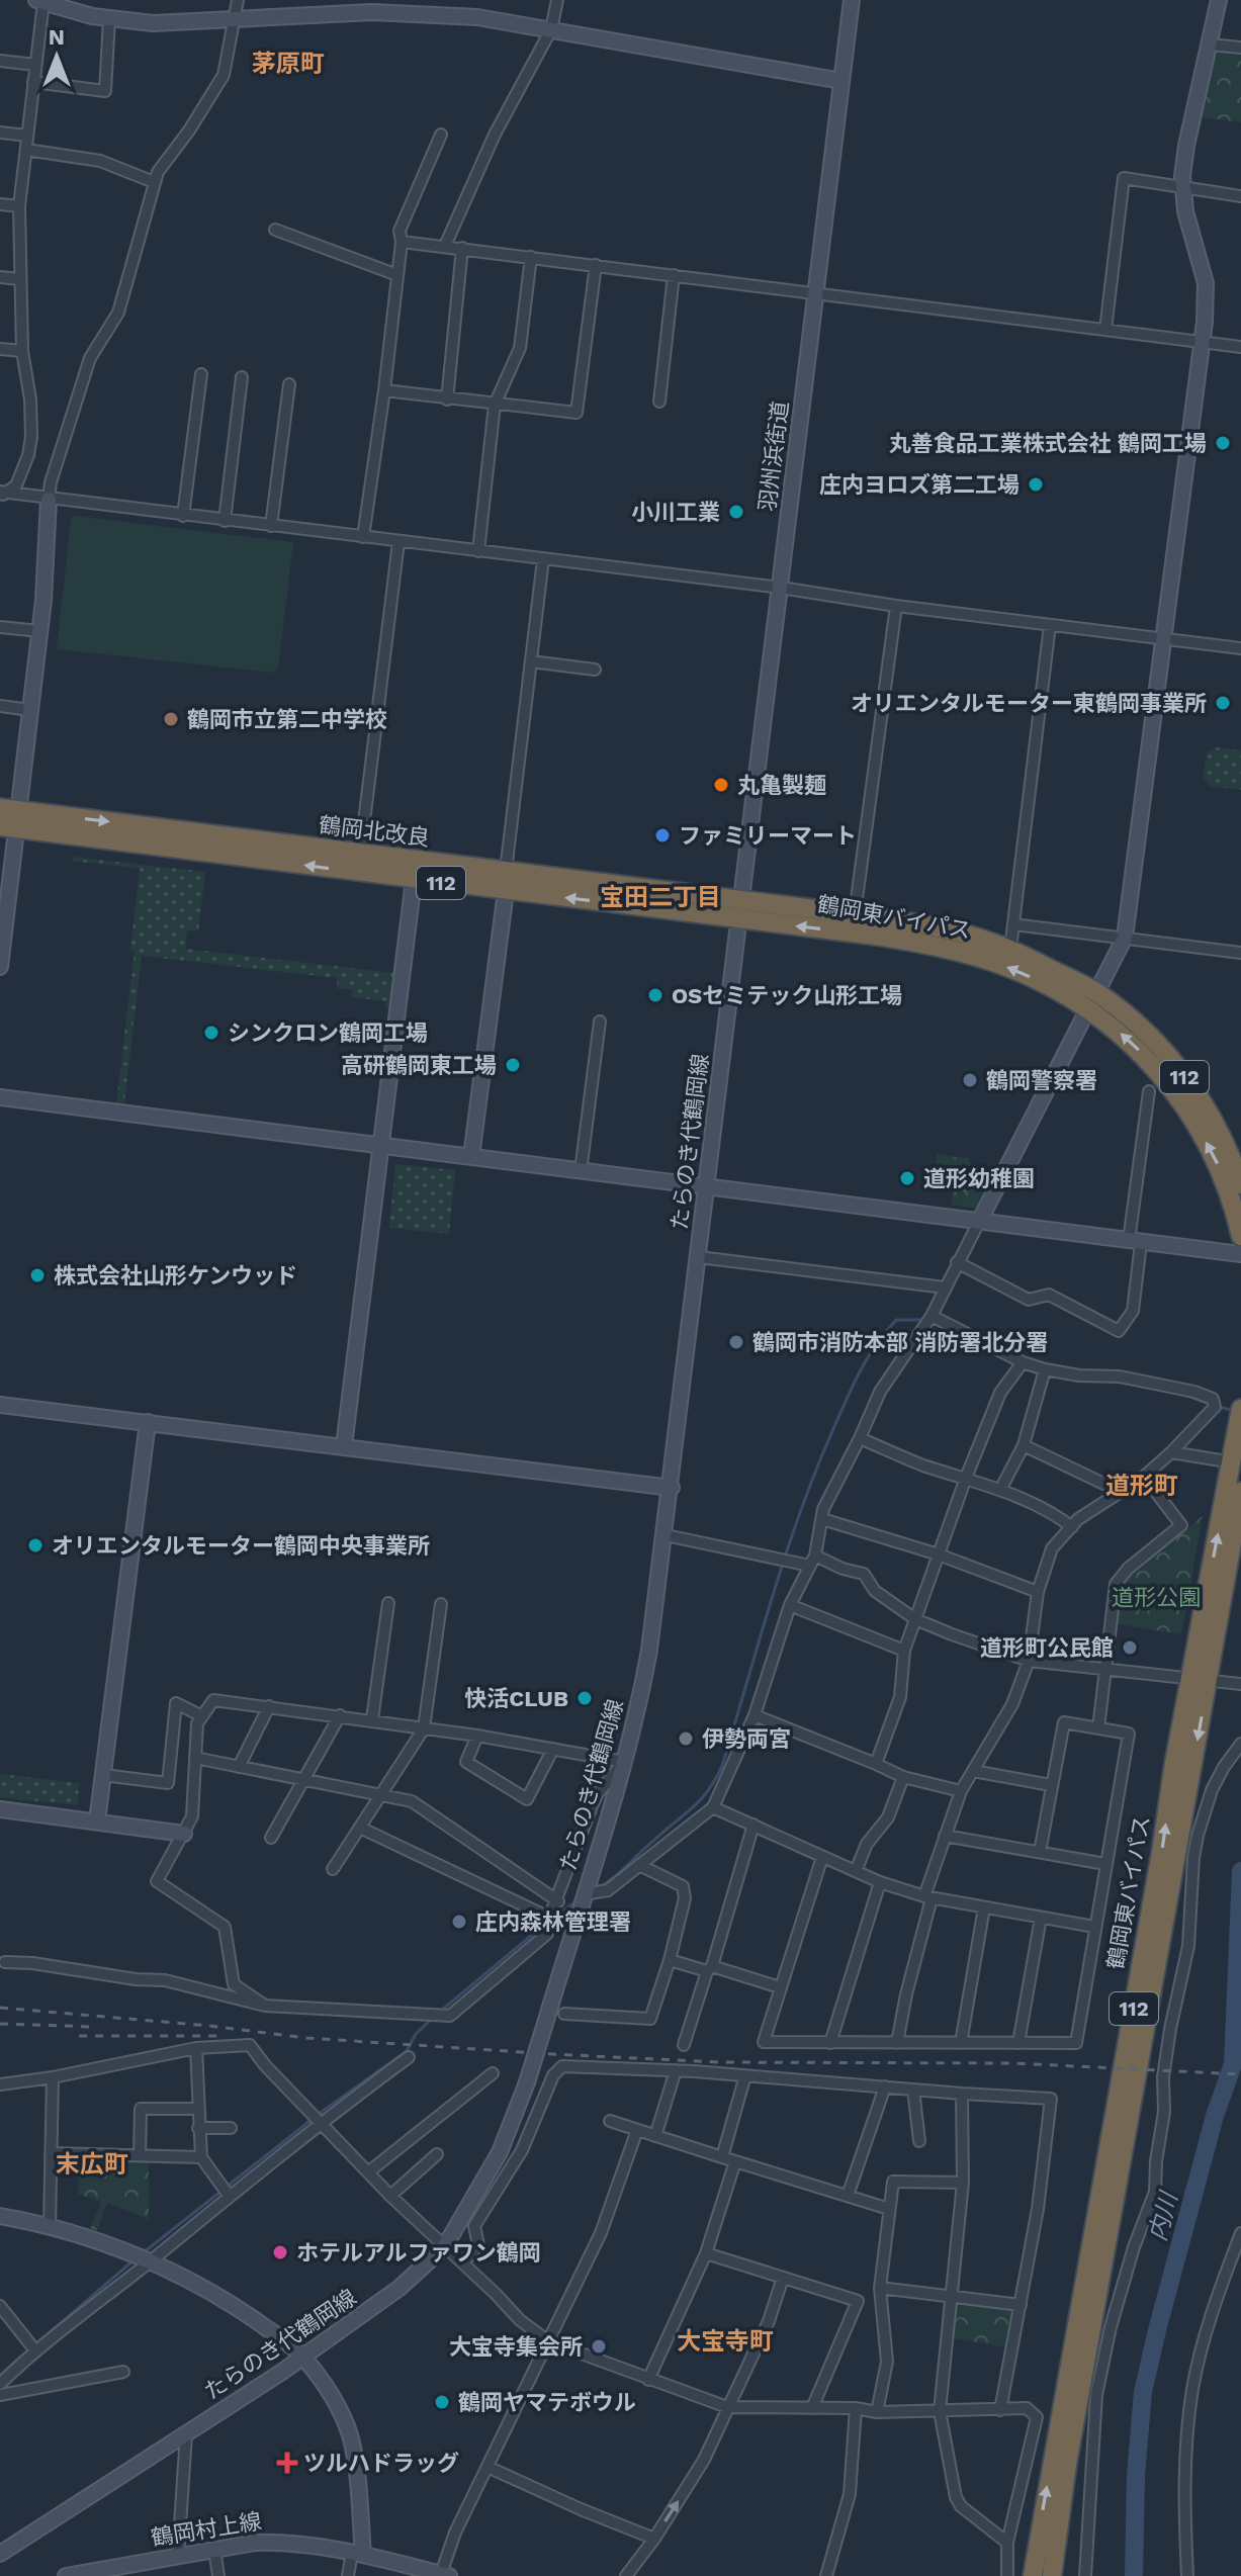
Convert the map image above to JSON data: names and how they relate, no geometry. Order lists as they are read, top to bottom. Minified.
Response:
{"streets":{"highway":["鶴岡北改良","112","鶴岡東バイパス"],"street":["羽州浜街道","たらのき代鶴岡線","鶴岡村上線"]},"crossings":[["羽州浜街道","鶴岡北改良"],["羽州浜街道","鶴岡東バイパス"],["羽州浜街道","たらのき代鶴岡線"],["鶴岡北改良","鶴岡東バイパス"],["鶴岡北改良","たらのき代鶴岡線"],["鶴岡東バイパス","たらのき代鶴岡線"]],"districts":["茅原町","宝田二丁目","道形町","末広町","大宝寺町"],"water":["内川"],"parks":["道形公園"],"places":{"other":["丸善食品工業株式会社 鶴岡工場","庄内ヨロズ第二工場","小川工業","オリエンタルモーター東鶴岡事業所","鶴岡市立第二中学校","丸亀製麺","ファミリーマート","OSセミテック山形工場","シンクロン鶴岡工場","高研鶴岡東工場","鶴岡警察署","道形幼稚園","株式会社山形ケンウッド","鶴岡市消防本部 消防署北分署","オリエンタルモーター鶴岡中央事業所","道形町公民館","快活CLUB","伊勢両宮","庄内森林管理署","ホテルアルファワン鶴岡","大宝寺集会所","鶴岡ヤマテボウル"],"health":["ツルハドラッグ"]},"north":"top"}
